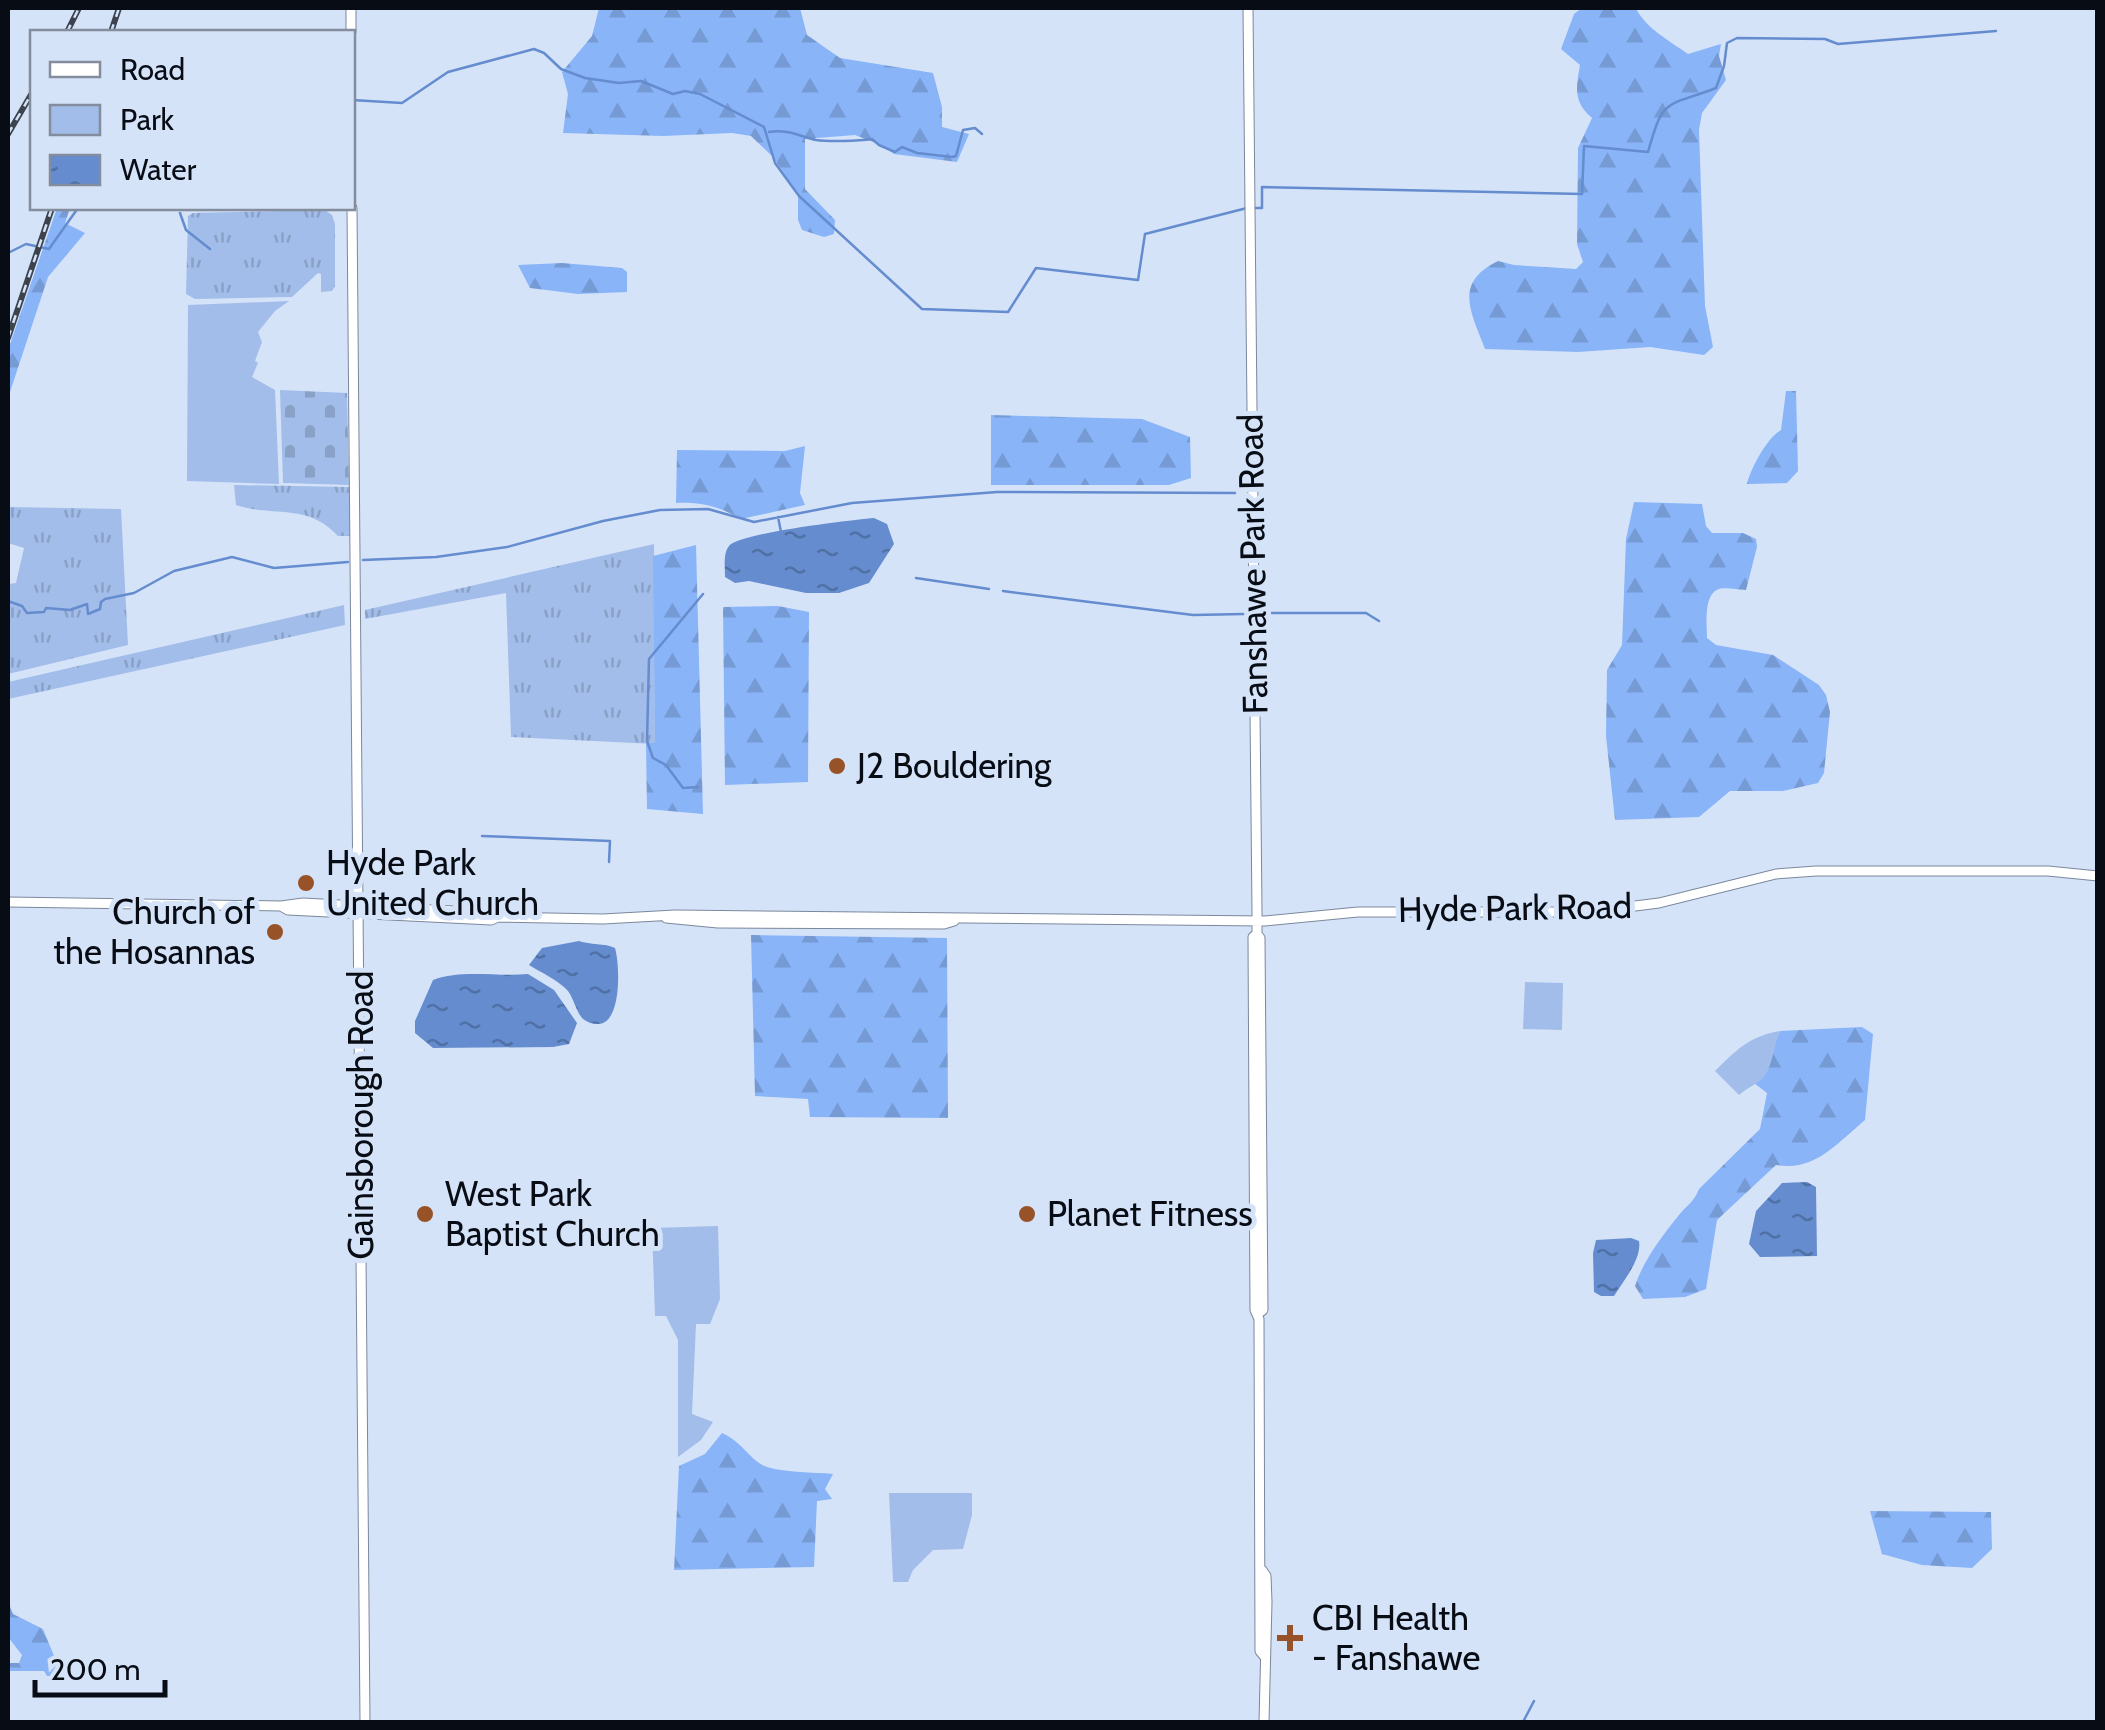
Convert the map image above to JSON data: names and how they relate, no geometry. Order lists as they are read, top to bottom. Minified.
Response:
{"streets":{"main road":["Fanshawe Park Road","Hyde Park Road","Gainsborough Road"]},"crossings":[["Fanshawe Park Road","Hyde Park Road"],["Hyde Park Road","Gainsborough Road"]],"places":{"other":["J2 Bouldering","Hyde Park United Church","Church of the Hosannas","West Park Baptist Church","Planet Fitness"],"health":["CBI Health - Fanshawe"]},"legend":["Road","Park","Water"],"scale_bar":"200 m"}
